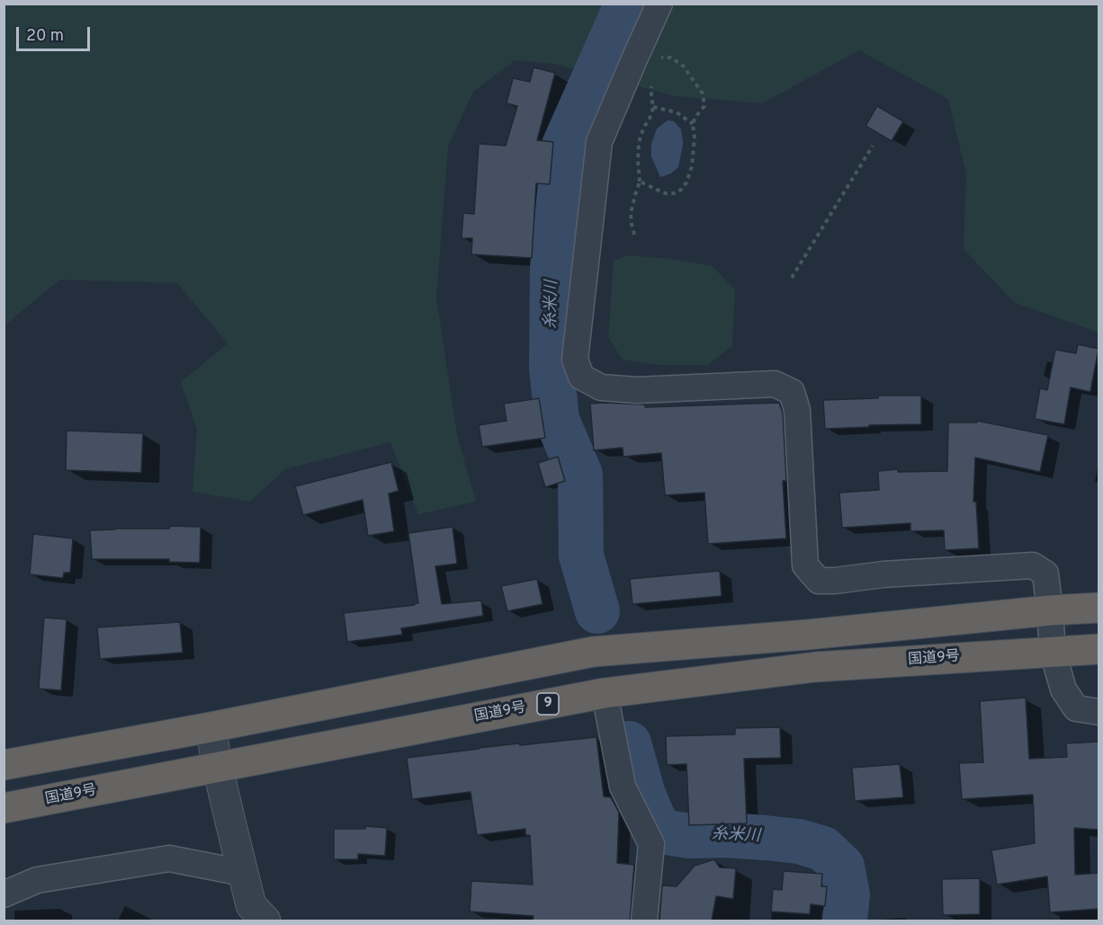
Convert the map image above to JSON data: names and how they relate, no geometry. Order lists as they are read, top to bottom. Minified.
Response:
{"streets":{"highway":["国道9号","9"]},"water":["糸米川"],"scale_bar":"20 m"}
